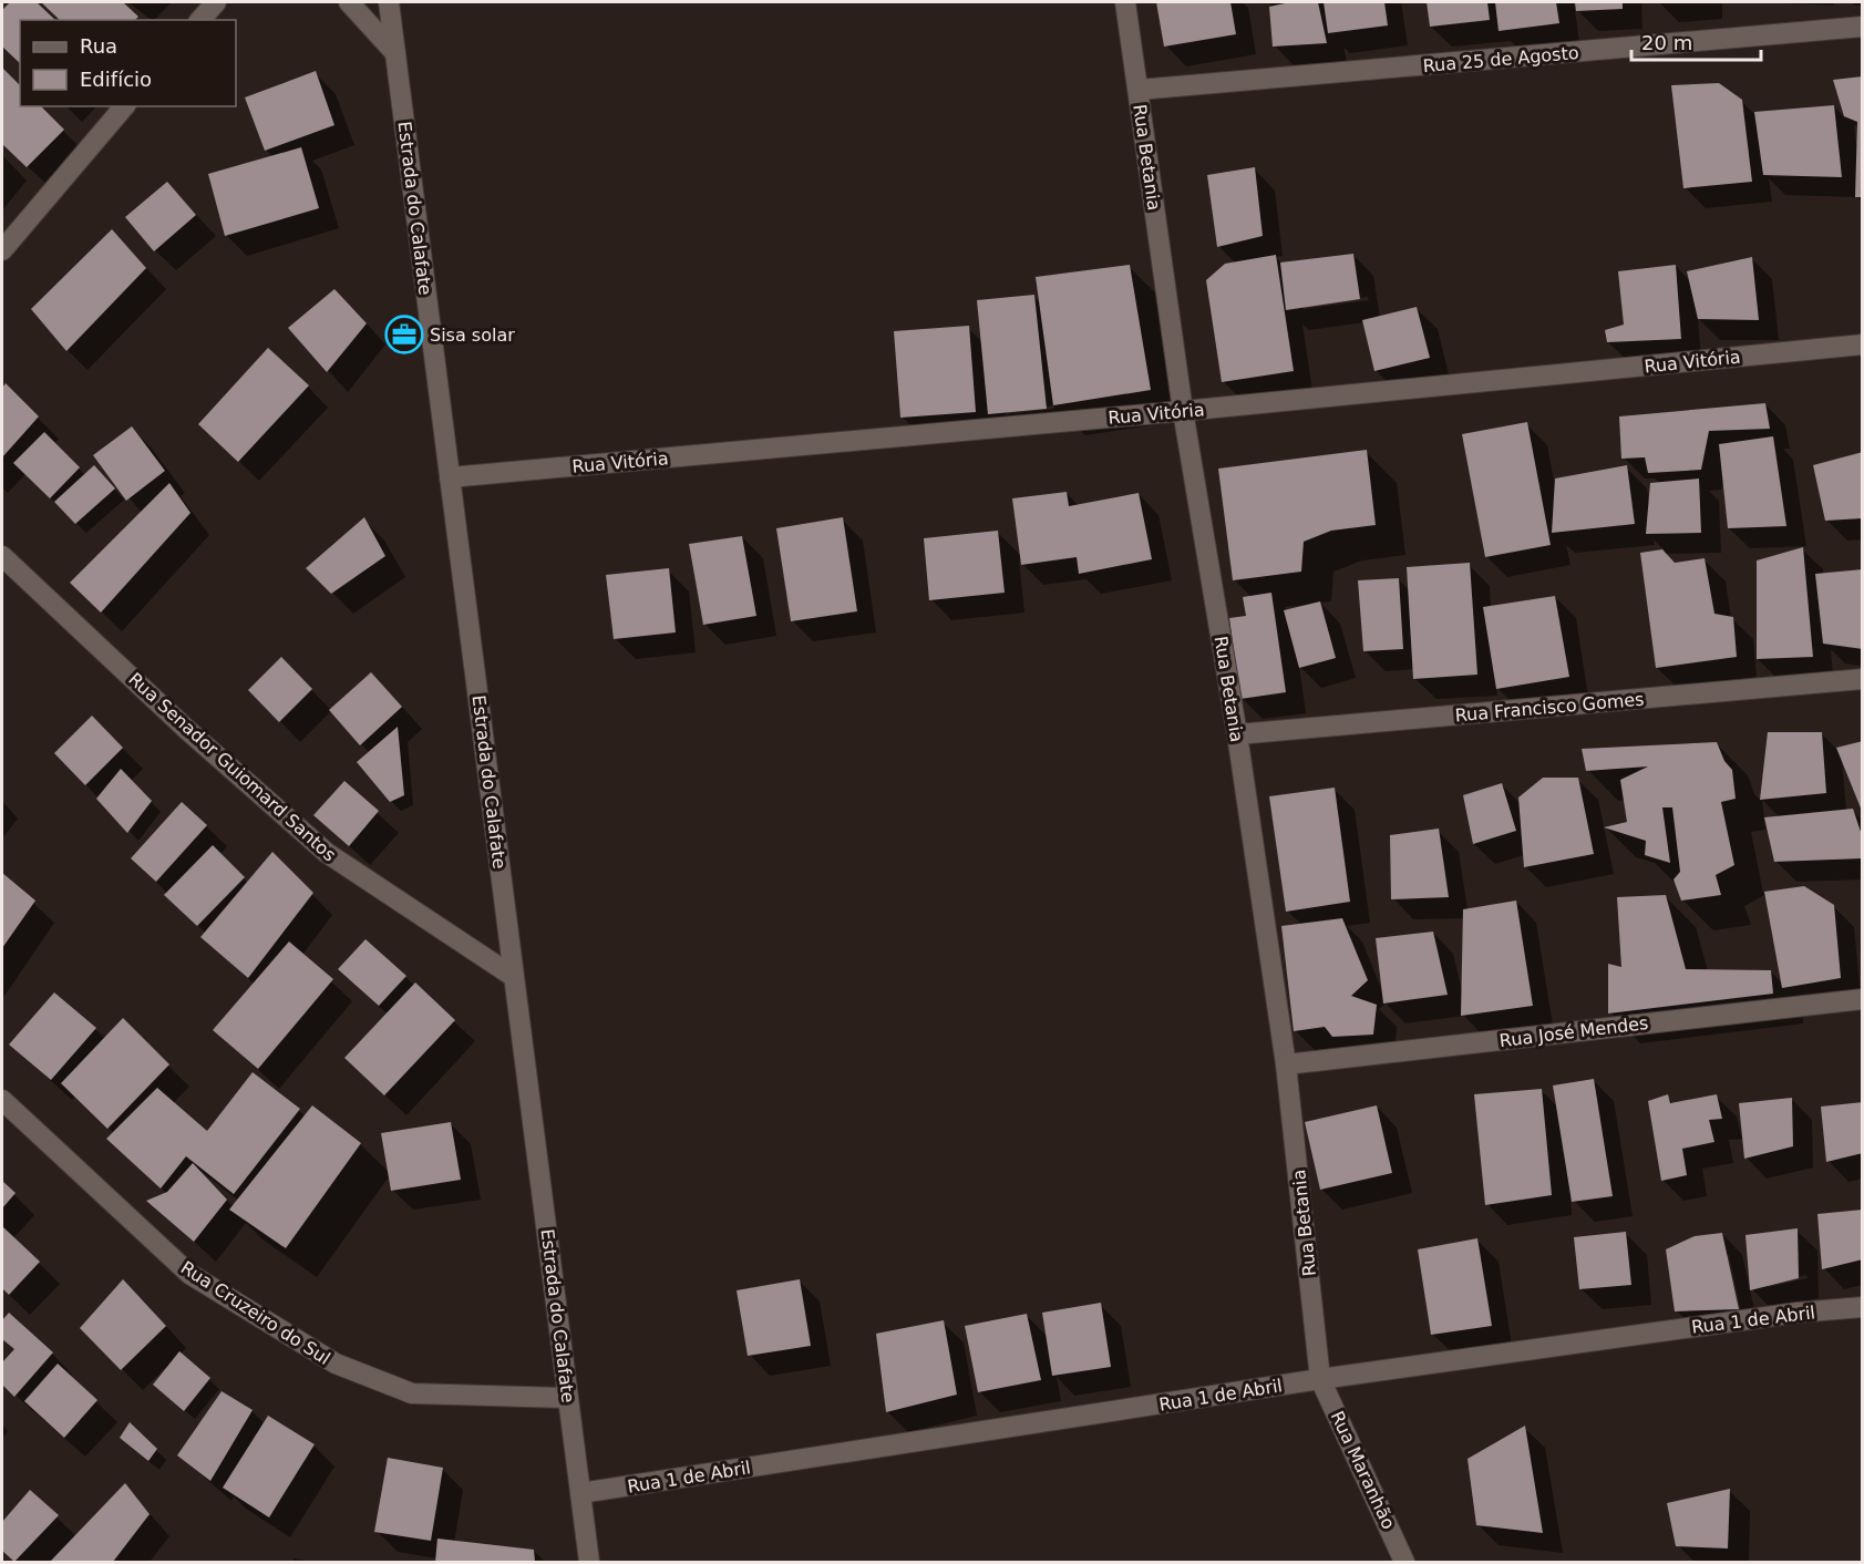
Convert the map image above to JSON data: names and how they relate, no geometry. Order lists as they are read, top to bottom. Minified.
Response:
{"streets":{"street":["Rua 25 de Agosto","Rua Betania","Estrada do Calafate","Rua Vitória","Rua Francisco Gomes","Rua Senador Guiomard Santos","Rua José Mendes","Rua Cruzeiro do Sul","Rua 1 de Abril","Rua Maranhão"]},"crossings":[["Rua 25 de Agosto","Rua Betania"],["Rua Betania","Rua Vitória"],["Rua Betania","Rua Francisco Gomes"],["Rua Betania","Rua José Mendes"],["Rua Betania","Rua 1 de Abril"],["Rua Betania","Rua Maranhão"],["Estrada do Calafate","Rua Vitória"],["Estrada do Calafate","Rua Senador Guiomard Santos"],["Estrada do Calafate","Rua Cruzeiro do Sul"],["Estrada do Calafate","Rua 1 de Abril"],["Rua 1 de Abril","Rua Maranhão"]],"places":{"office":["Sisa solar"]},"legend":["Rua","Edifício"],"scale_bar":"20 m"}
